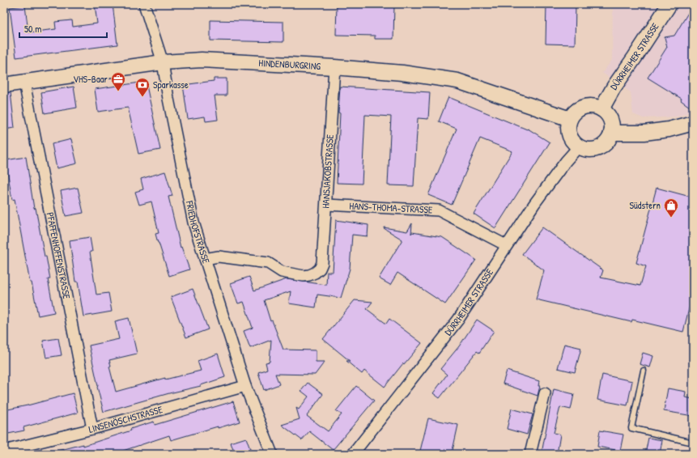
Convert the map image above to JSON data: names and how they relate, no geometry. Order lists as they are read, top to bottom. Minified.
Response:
{"streets":{"main road":["DÜRRHEIMER STRASSE","HINDENBURGRING"],"street":["HANSJAKOBSTRASSE","HANS-THOMA-STRASSE","FRIEDHOFSTRASSE","PFAFFENHOFFENSTRASSE","LINSENÖSCHSTRASSE"]},"crossings":[["DÜRRHEIMER STRASSE","HINDENBURGRING"],["DÜRRHEIMER STRASSE","HANS-THOMA-STRASSE"],["HINDENBURGRING","HANSJAKOBSTRASSE"],["HINDENBURGRING","FRIEDHOFSTRASSE"],["HINDENBURGRING","PFAFFENHOFFENSTRASSE"],["HANSJAKOBSTRASSE","HANS-THOMA-STRASSE"],["HANSJAKOBSTRASSE","FRIEDHOFSTRASSE"],["FRIEDHOFSTRASSE","LINSENÖSCHSTRASSE"],["PFAFFENHOFFENSTRASSE","LINSENÖSCHSTRASSE"]],"places":{"office":["VHS-Baar"],"bank":["Sparkasse"],"shop":["Südstern"]},"scale_bar":"50 m"}
